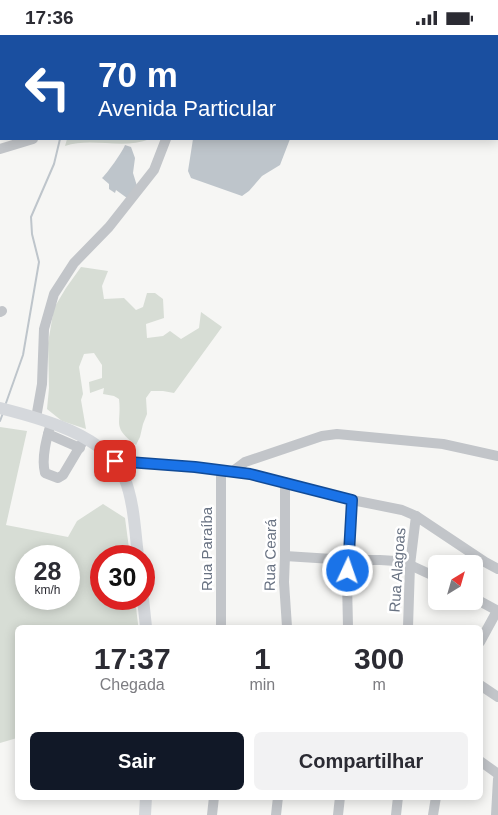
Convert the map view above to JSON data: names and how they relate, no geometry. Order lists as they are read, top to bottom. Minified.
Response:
{"streets":{"street":["Rua Paraíba","Rua Ceará","Rua Alagoas"]},"north":"top right","page":{"status":"17:36","turn":["70 m","Avenida Particular"],"speed":"28 km/h","limit":"30","eta":["17:37","Chegada","1","min","300","m"],"buttons":["Sair","Compartilhar"]}}
